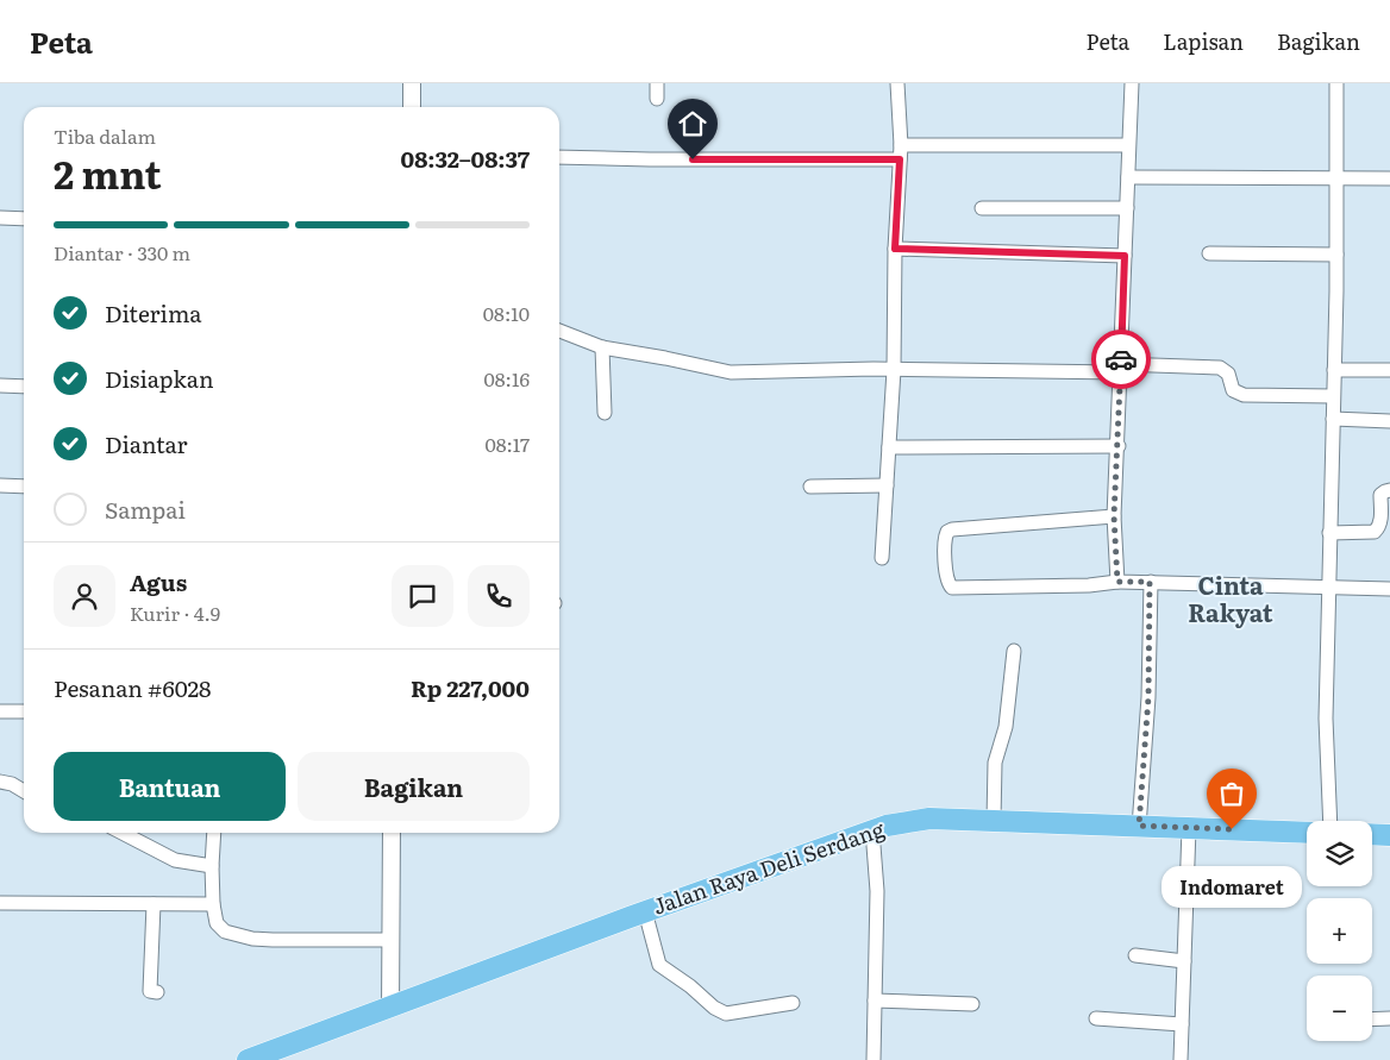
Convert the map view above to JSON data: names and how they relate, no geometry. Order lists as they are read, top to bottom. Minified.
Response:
{"streets":{"main road":["Jalan Raya Deli Serdang"]},"districts":["Cinta Rakyat"],"places":["Indomaret"],"page":{"header":"Peta","nav":["Peta","Lapisan","Bagikan"],"heading":["2 mnt","Tiba dalam","08:32–08:37"],"panel":["Agus","Kurir · 4.9","Pesanan #6028","Rp 227,000"],"bar":"Diantar · 330 m","list":[["Diterima","08:10"],["Disiapkan","08:16"],["Diantar","08:17"],"Sampai"],"buttons":["Bantuan","Bagikan"],"map_buttons":["+","−"],"bubble":"Indomaret"}}
